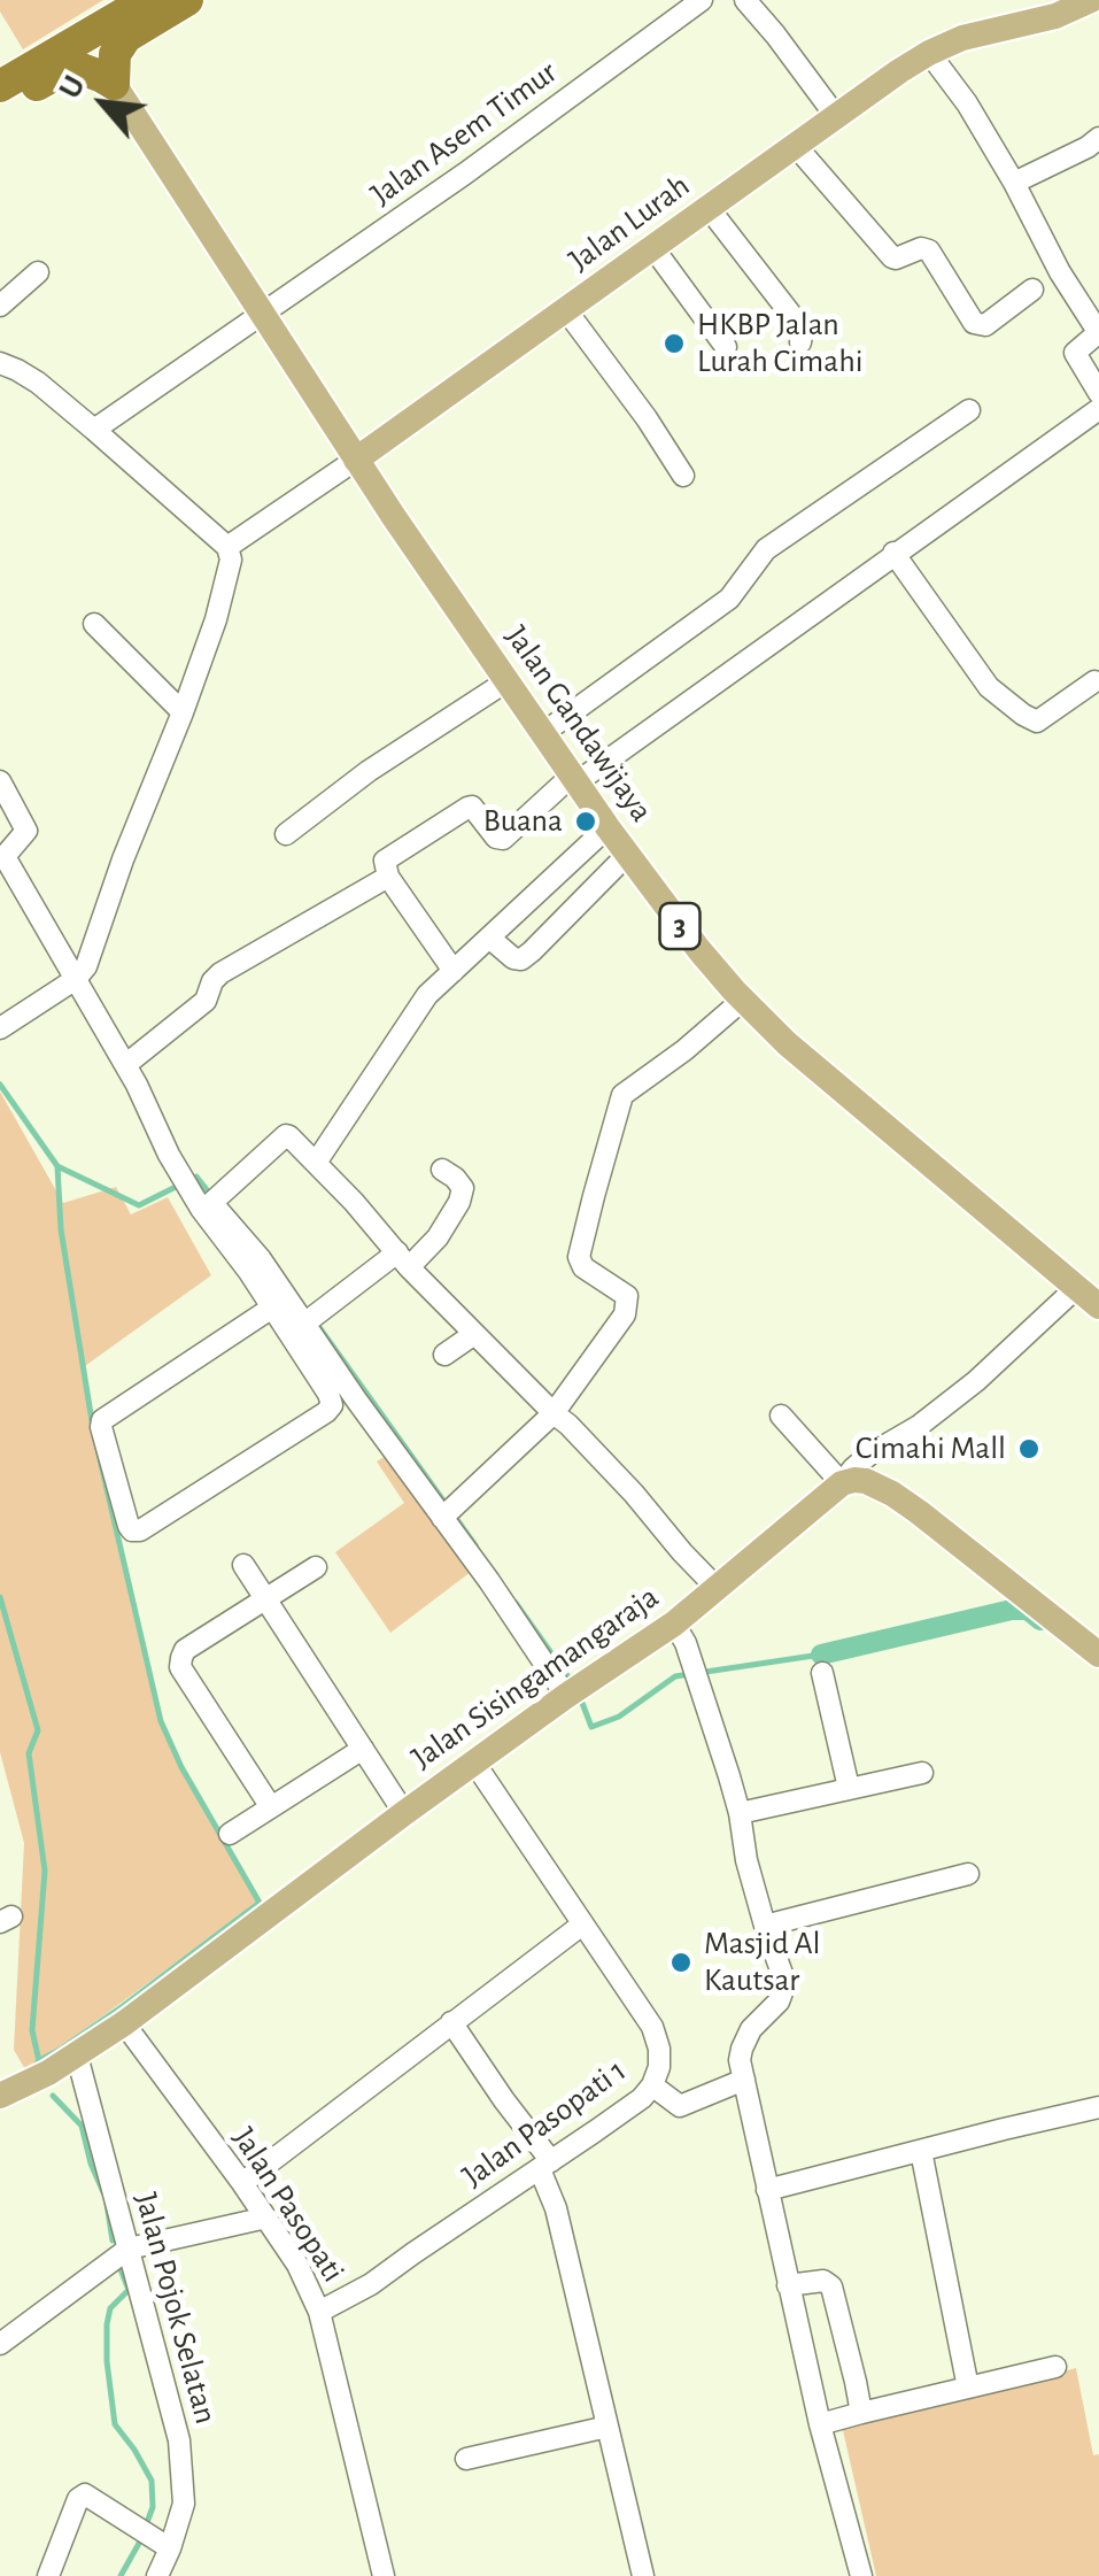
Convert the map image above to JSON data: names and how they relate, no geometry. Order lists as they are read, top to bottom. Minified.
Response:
{"streets":{"main road":["Jalan Lurah","Jalan Gandawijaya","3","Jalan Sisingamangaraja"],"street":["Jalan Asem Timur","Jalan Pasopati 1","Jalan Pasopati","Jalan Pojok Selatan"]},"crossings":[["Jalan Asem Timur","Jalan Gandawijaya"],["Jalan Lurah","Jalan Gandawijaya"],["Jalan Sisingamangaraja","Jalan Pasopati 1"],["Jalan Sisingamangaraja","Jalan Pasopati"],["Jalan Sisingamangaraja","Jalan Pojok Selatan"],["Jalan Pasopati 1","Jalan Pasopati"]],"places":["HKBP Jalan Lurah Cimahi","Buana","Cimahi Mall","Masjid Al Kautsar"],"north":"top left"}
